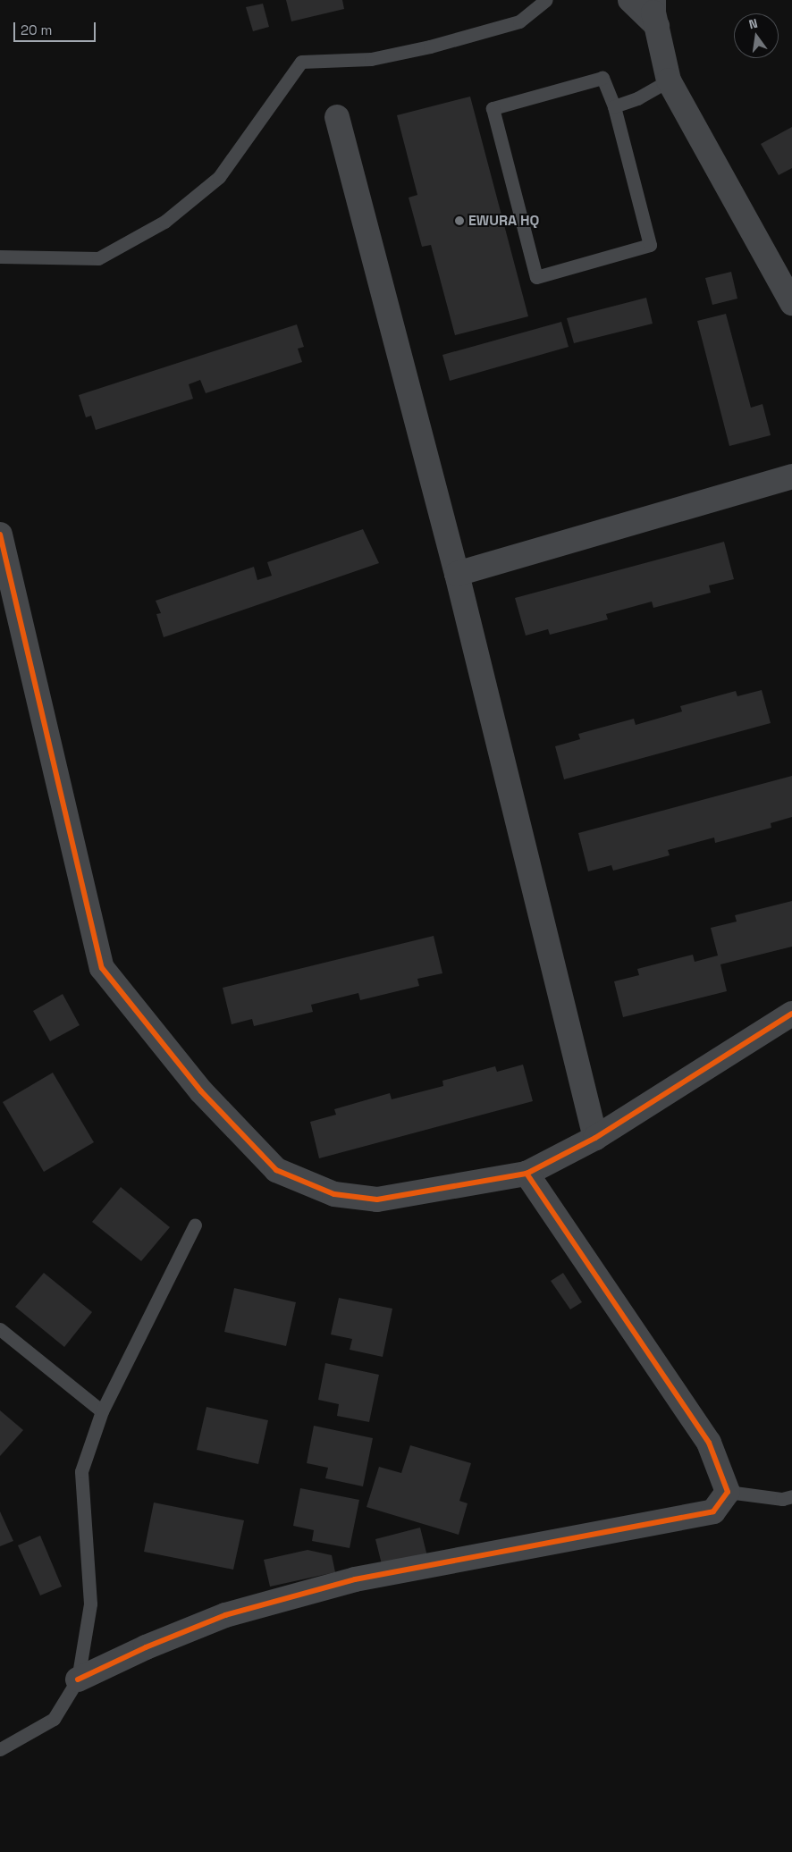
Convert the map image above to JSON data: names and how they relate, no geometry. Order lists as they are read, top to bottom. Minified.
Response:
{"places":["EWURA HQ"],"scale_bar":"20 m","north":"top"}
